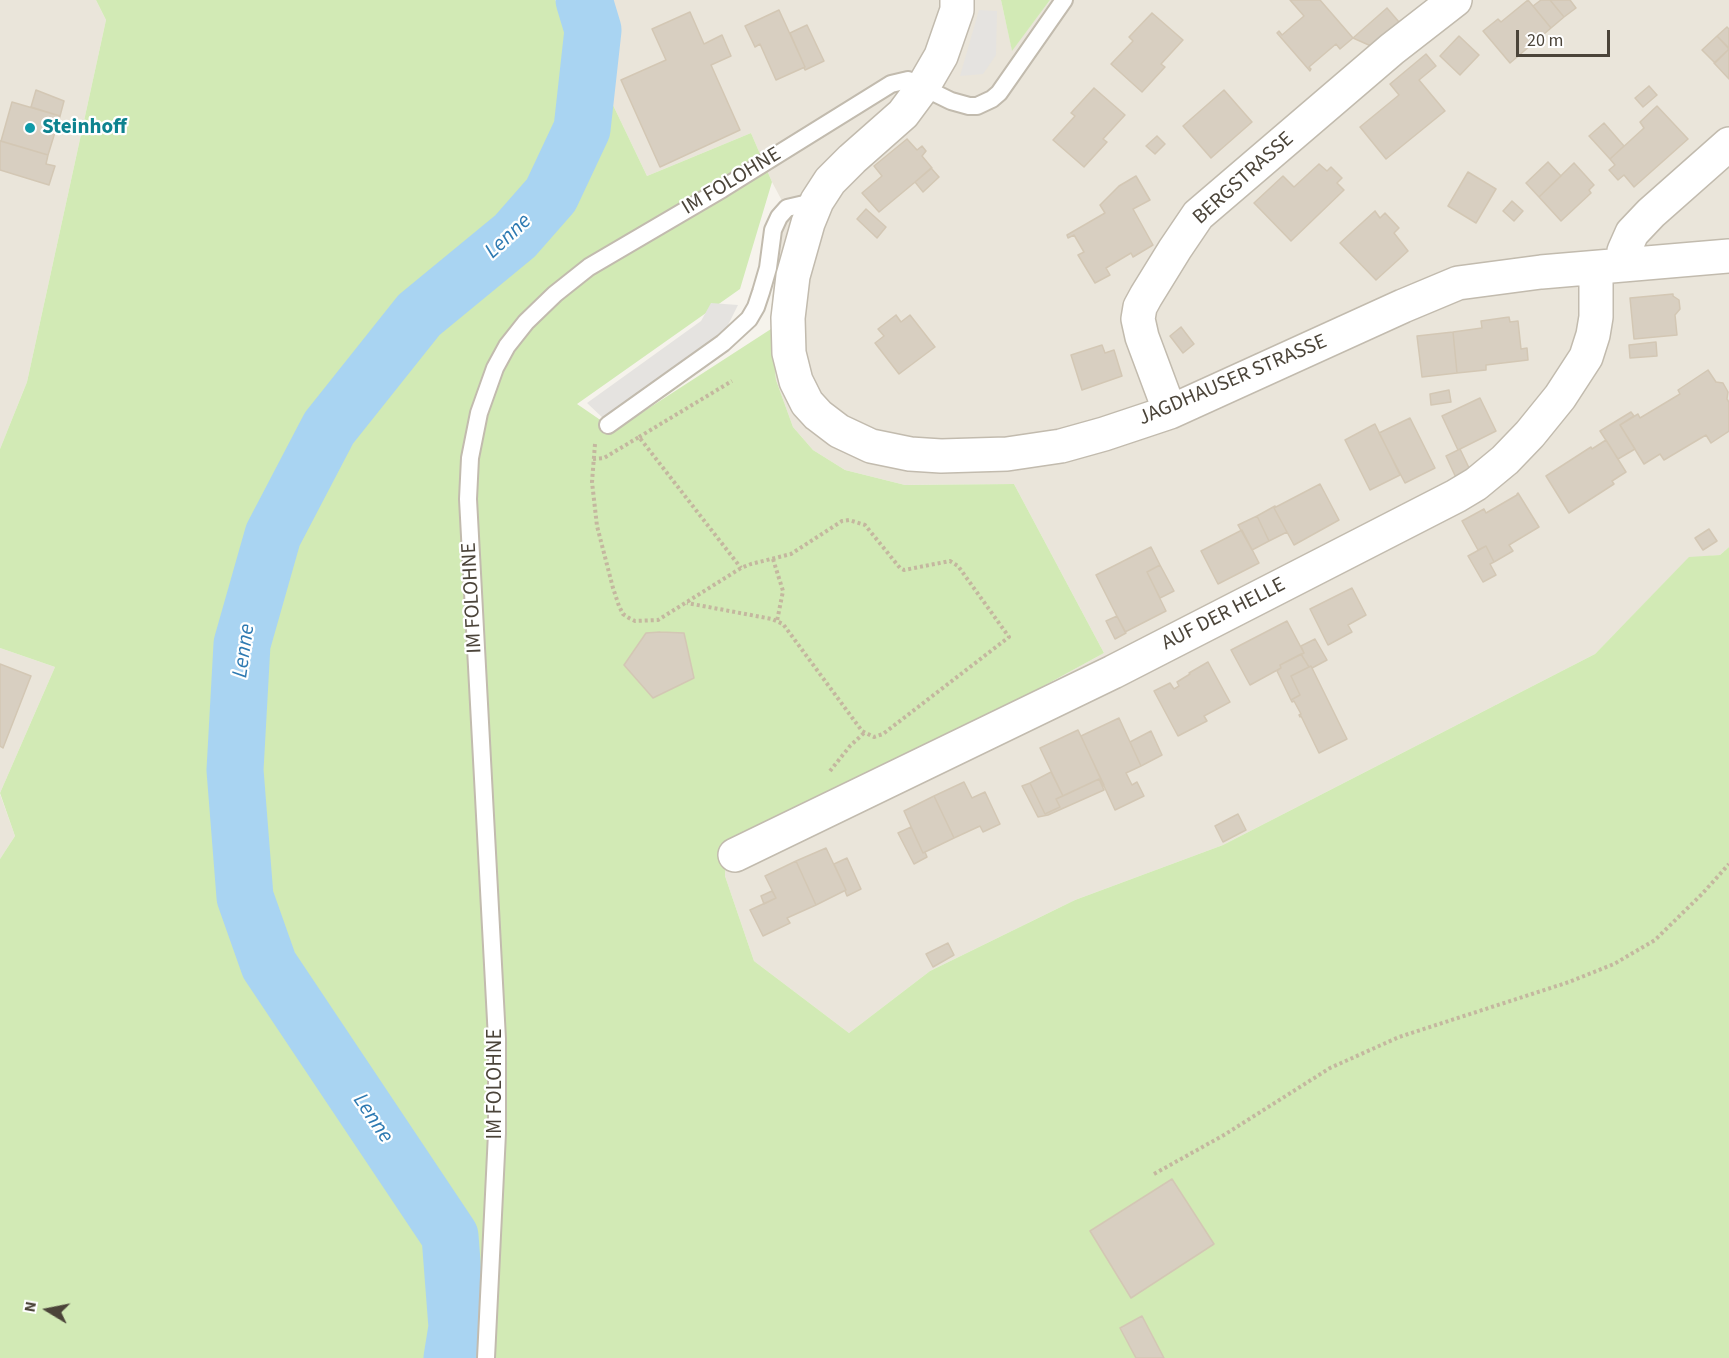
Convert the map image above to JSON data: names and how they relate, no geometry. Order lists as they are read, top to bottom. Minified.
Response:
{"streets":{"street":["BERGSTRASSE","JAGDHAUSER STRASSE","AUF DER HELLE"],"lane":["IM FOLOHNE"]},"crossings":[["BERGSTRASSE","JAGDHAUSER STRASSE"],["IM FOLOHNE","JAGDHAUSER STRASSE"],["JAGDHAUSER STRASSE","AUF DER HELLE"]],"water":["Lenne"],"places":["Steinhoff"],"scale_bar":"20 m","north":"left"}
